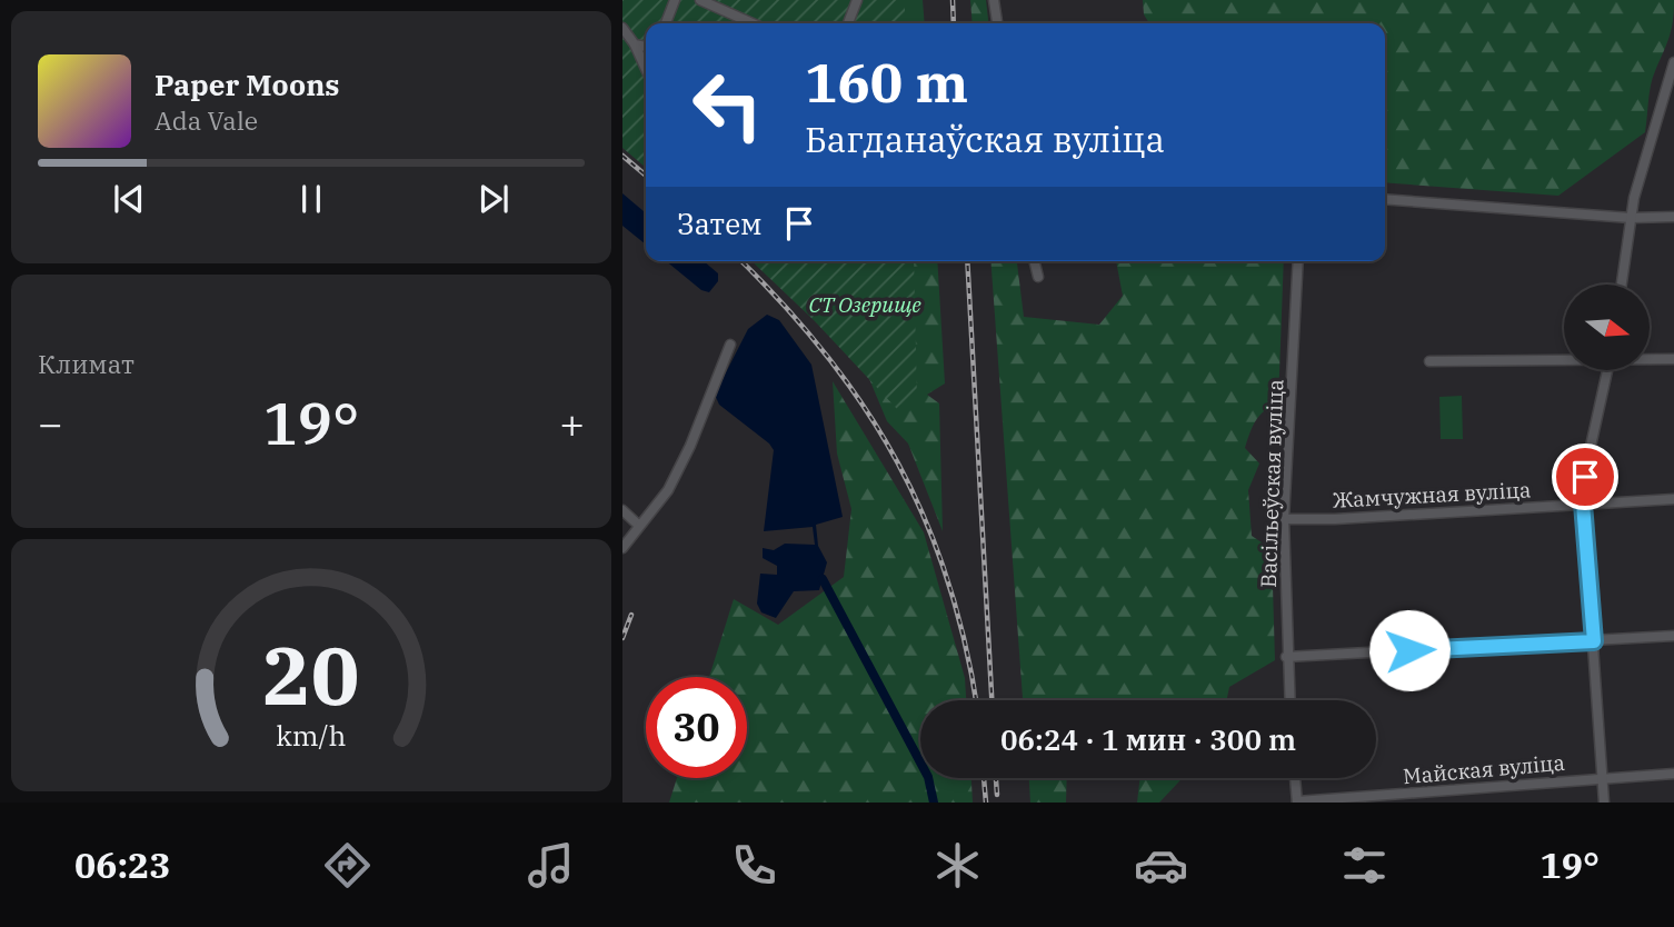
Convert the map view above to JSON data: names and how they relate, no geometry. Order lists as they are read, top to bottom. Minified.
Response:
{"streets":{"street":["Васільеўская вуліца","Жамчужная вуліца","Майская вуліца"]},"crossings":[["Васільеўская вуліца","Жамчужная вуліца"]],"parks":["СТ Озерище"],"north":"right","page":{"turn":["160 m","Багданаўская вуліца"],"song":["Paper Moons","Ada Vale"],"then":"Затем","tile":"Климат","heat":["−","19°","+"],"limit":"30","trip":"06:24 · 1 мин · 300 m","tabs":["06:23","19°"],"gauge":["20","km/h"]}}
